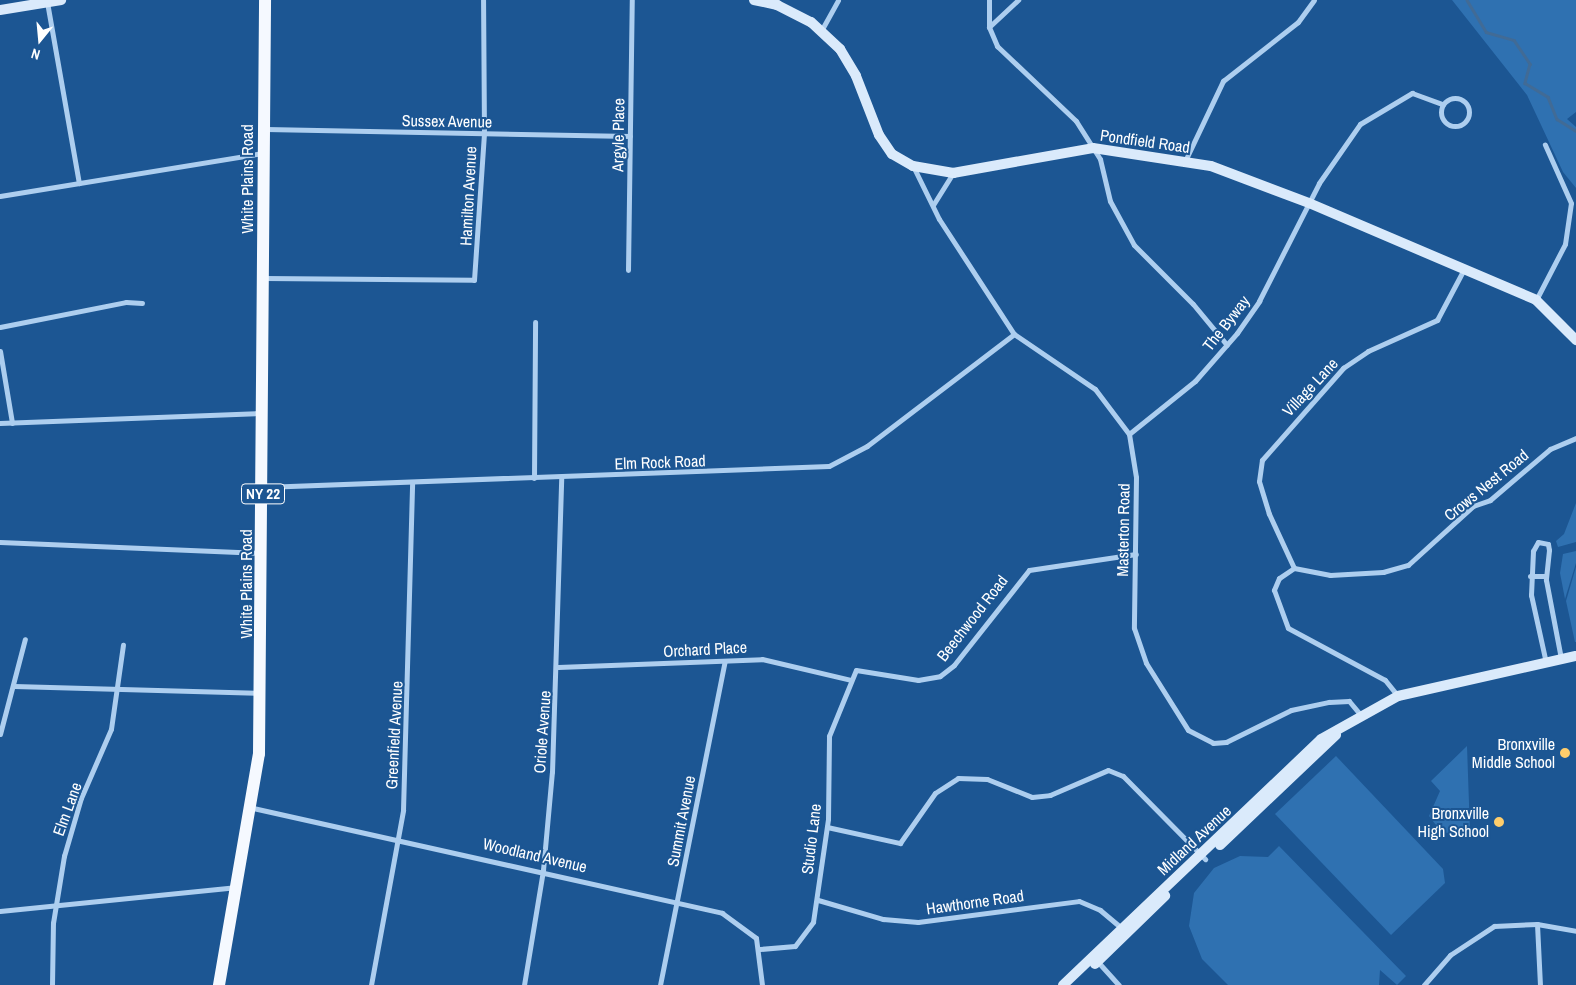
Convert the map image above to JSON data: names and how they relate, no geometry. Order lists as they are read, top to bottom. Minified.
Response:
{"streets":{"main road":["White Plains Road","NY 22"],"street":["Sussex Avenue","Argyle Place","Pondfield Road","Hamilton Avenue","The Byway","Village Lane","Elm Rock Road","Crows Nest Road","Masterton Road","Beechwood Road","Orchard Place","Oriole Avenue","Greenfield Avenue","Elm Lane","Summit Avenue","Studio Lane","Midland Avenue","Woodland Avenue","Hawthorne Road"]},"crossings":[["Sussex Avenue","Argyle Place"],["Sussex Avenue","White Plains Road"],["Sussex Avenue","Hamilton Avenue"],["Pondfield Road","The Byway"],["Pondfield Road","Village Lane"],["Pondfield Road","Masterton Road"],["White Plains Road","Hamilton Avenue"],["White Plains Road","Elm Rock Road"],["White Plains Road","Woodland Avenue"],["The Byway","Masterton Road"],["Village Lane","Crows Nest Road"],["Elm Rock Road","Masterton Road"],["Elm Rock Road","Oriole Avenue"],["Elm Rock Road","Greenfield Avenue"],["Masterton Road","Beechwood Road"],["Masterton Road","Midland Avenue"],["Beechwood Road","Studio Lane"],["Orchard Place","Oriole Avenue"],["Orchard Place","Summit Avenue"],["Orchard Place","Studio Lane"],["Oriole Avenue","Woodland Avenue"],["Greenfield Avenue","Woodland Avenue"],["Summit Avenue","Woodland Avenue"],["Studio Lane","Woodland Avenue"],["Studio Lane","Hawthorne Road"],["Midland Avenue","Hawthorne Road"]],"places":["Bronxville Middle School","Bronxville High School"],"north":"bottom"}
